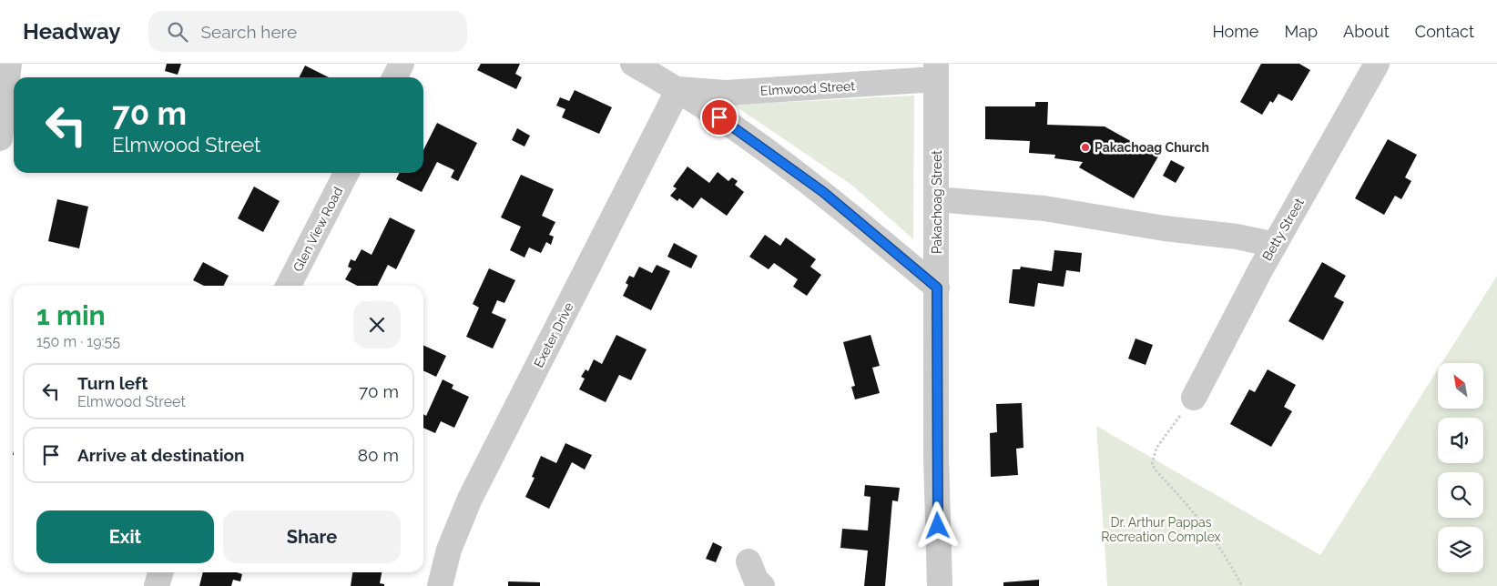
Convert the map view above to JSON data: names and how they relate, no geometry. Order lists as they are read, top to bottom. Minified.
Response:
{"streets":{"street":["Elmwood Street","Pakachoag Street","Glen View Road","Betty Street","Exeter Drive"]},"crossings":[["Elmwood Street","Pakachoag Street"],["Elmwood Street","Exeter Drive"]],"parks":["Dr. Arthur Pappas Recreation Complex"],"places":["Pakachoag Church"],"north":"top left","page":{"header":"Headway","search":"Search here","nav":["Home","Map","About","Contact"],"turn":["70 m","Elmwood Street"],"heading":["1 min","150 m · 19:55"],"list":[{"name":"Turn left","note":"Elmwood Street","value":"70 m"},{"name":"Arrive at destination","value":"80 m"}],"buttons":["Exit","Share"]}}
